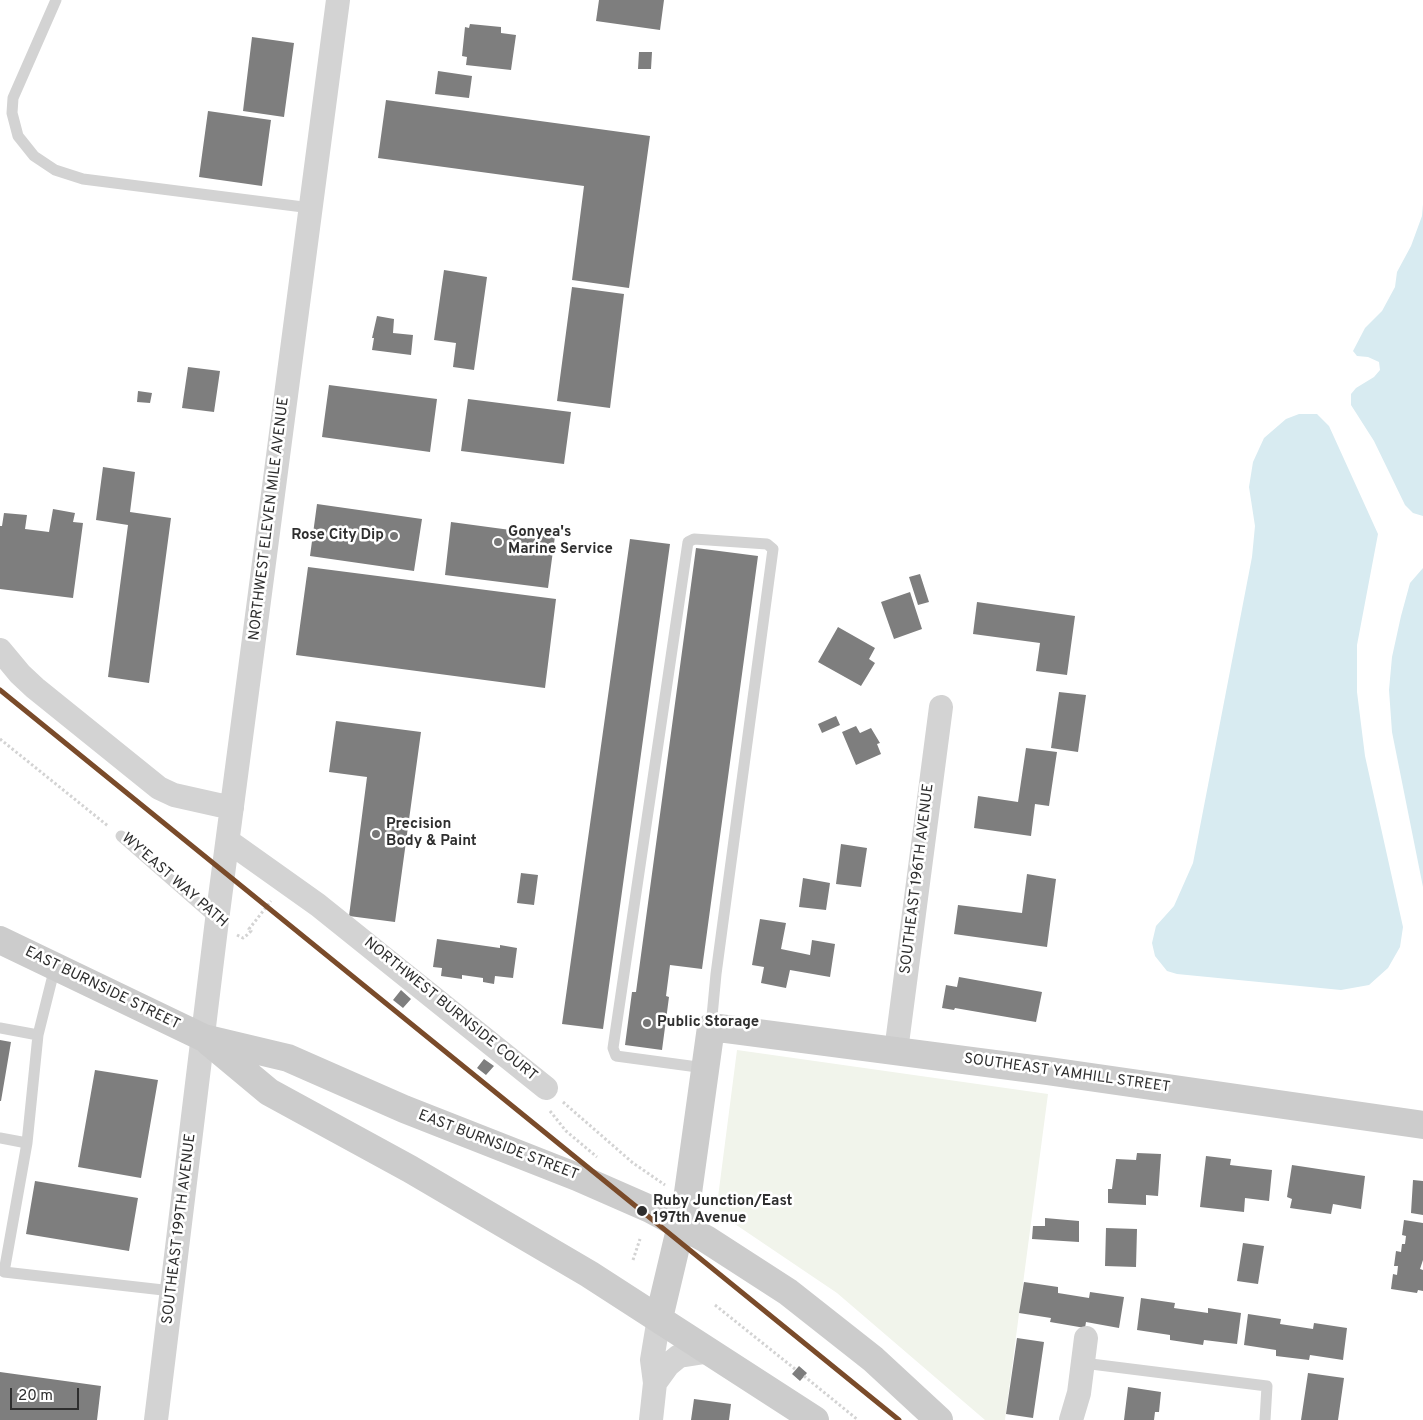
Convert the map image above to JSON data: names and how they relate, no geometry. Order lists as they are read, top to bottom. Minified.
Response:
{"streets":{"main road":["EAST BURNSIDE STREET","SOUTHEAST YAMHILL STREET"],"street":["NORTHWEST ELEVEN MILE AVENUE","SOUTHEAST 196TH AVENUE","NORTHWEST BURNSIDE COURT","SOUTHEAST 199TH AVENUE"],"lane":["WY'EAST WAY PATH"]},"crossings":[["NORTHWEST ELEVEN MILE AVENUE","WY'EAST WAY PATH"],["NORTHWEST ELEVEN MILE AVENUE","EAST BURNSIDE STREET"],["NORTHWEST ELEVEN MILE AVENUE","NORTHWEST BURNSIDE COURT"],["NORTHWEST ELEVEN MILE AVENUE","SOUTHEAST 199TH AVENUE"],["SOUTHEAST 196TH AVENUE","SOUTHEAST YAMHILL STREET"],["EAST BURNSIDE STREET","SOUTHEAST 199TH AVENUE"]],"places":["Rose City Dip","Gonyea's Marine Service","Precision Body & Paint","Public Storage","Ruby Junction/East 197th Avenue"],"scale_bar":"20 m"}
